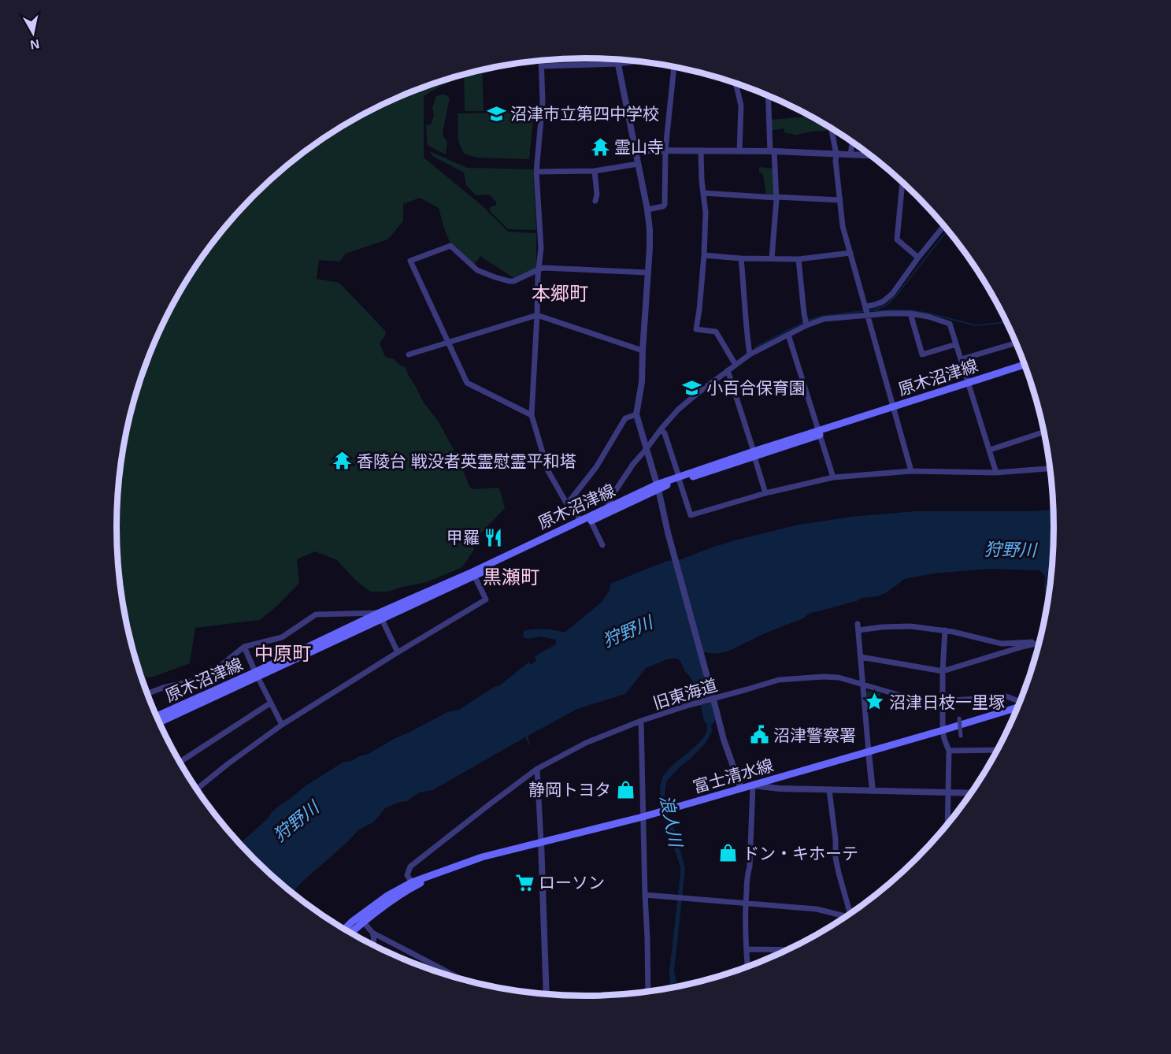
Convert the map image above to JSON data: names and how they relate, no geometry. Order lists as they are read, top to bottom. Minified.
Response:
{"streets":{"main road":["原木沼津線","富士清水線"],"street":["旧東海道"]},"crossings":[["旧東海道","富士清水線"]],"districts":["本郷町","黒瀬町","中原町"],"water":["狩野川","浪人川"],"places":{"school or university":["沼津市立第四中学校","小百合保育園"],"temple":["霊山寺","香陵台 戦没者英霊慰霊平和塔"],"restaurant":["甲羅"],"place":["沼津日枝一里塚"],"public building":["沼津警察署"],"shop":["静岡トヨタ","ドン・キホーテ"],"supermarket":["ローソン"]},"north":"bottom"}
